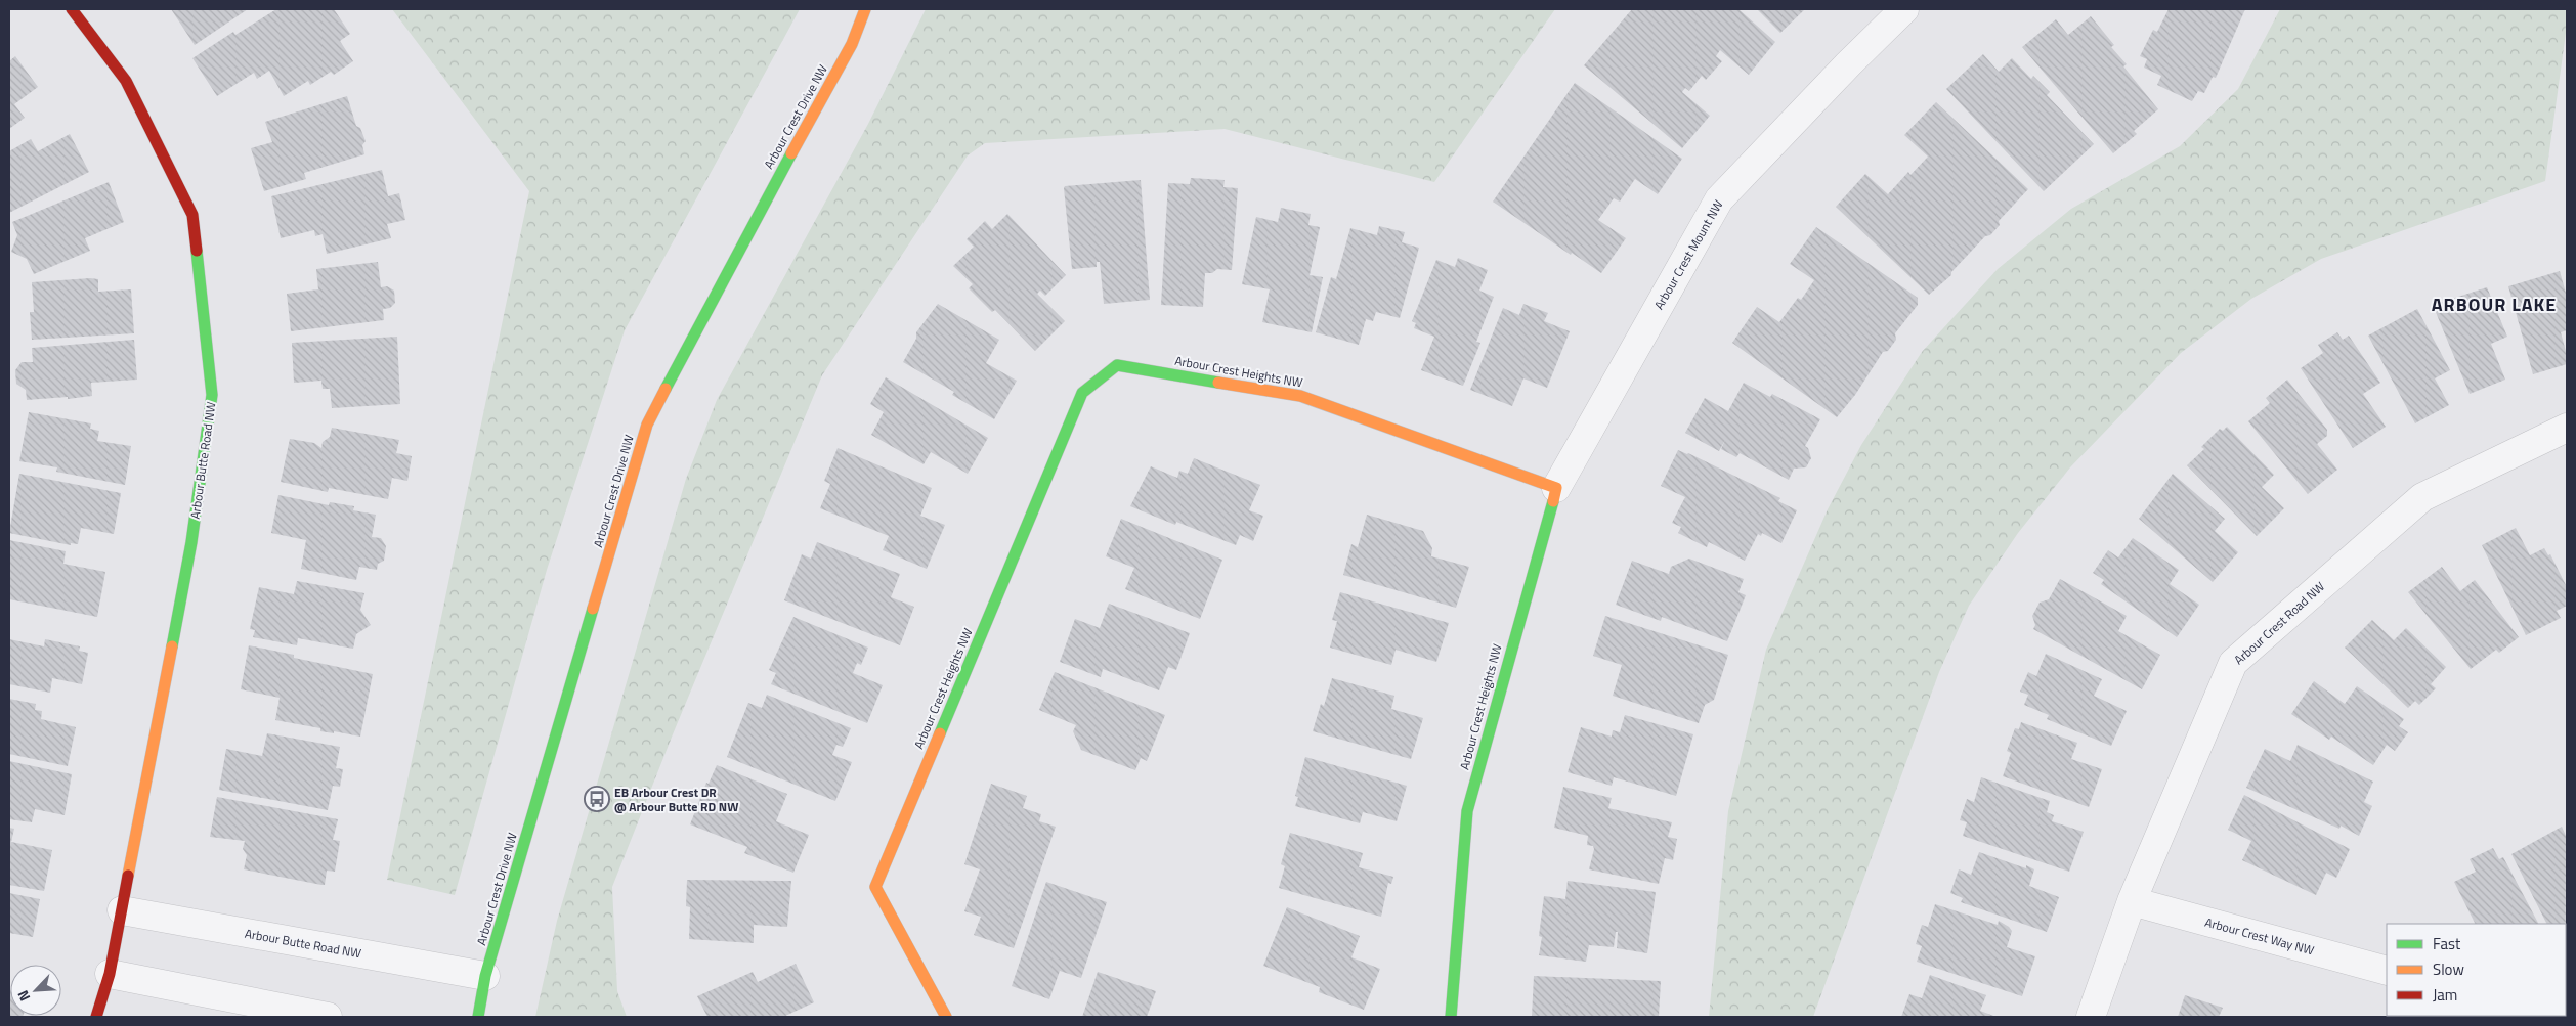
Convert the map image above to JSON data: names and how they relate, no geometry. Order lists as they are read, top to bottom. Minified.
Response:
{"streets":{"street":["Arbour Crest Drive NW","Arbour Crest Mount NW","Arbour Crest Heights NW","Arbour Butte Road NW","Arbour Crest Road NW","Arbour Crest Way NW"]},"crossings":[["Arbour Crest Drive NW","Arbour Butte Road NW"],["Arbour Crest Mount NW","Arbour Crest Heights NW"],["Arbour Crest Road NW","Arbour Crest Way NW"]],"districts":["ARBOUR LAKE"],"places":{"bus stop":["EB Arbour Crest DR @ Arbour Butte RD NW"]},"legend":["Fast","Slow","Jam"],"north":"bottom left"}
